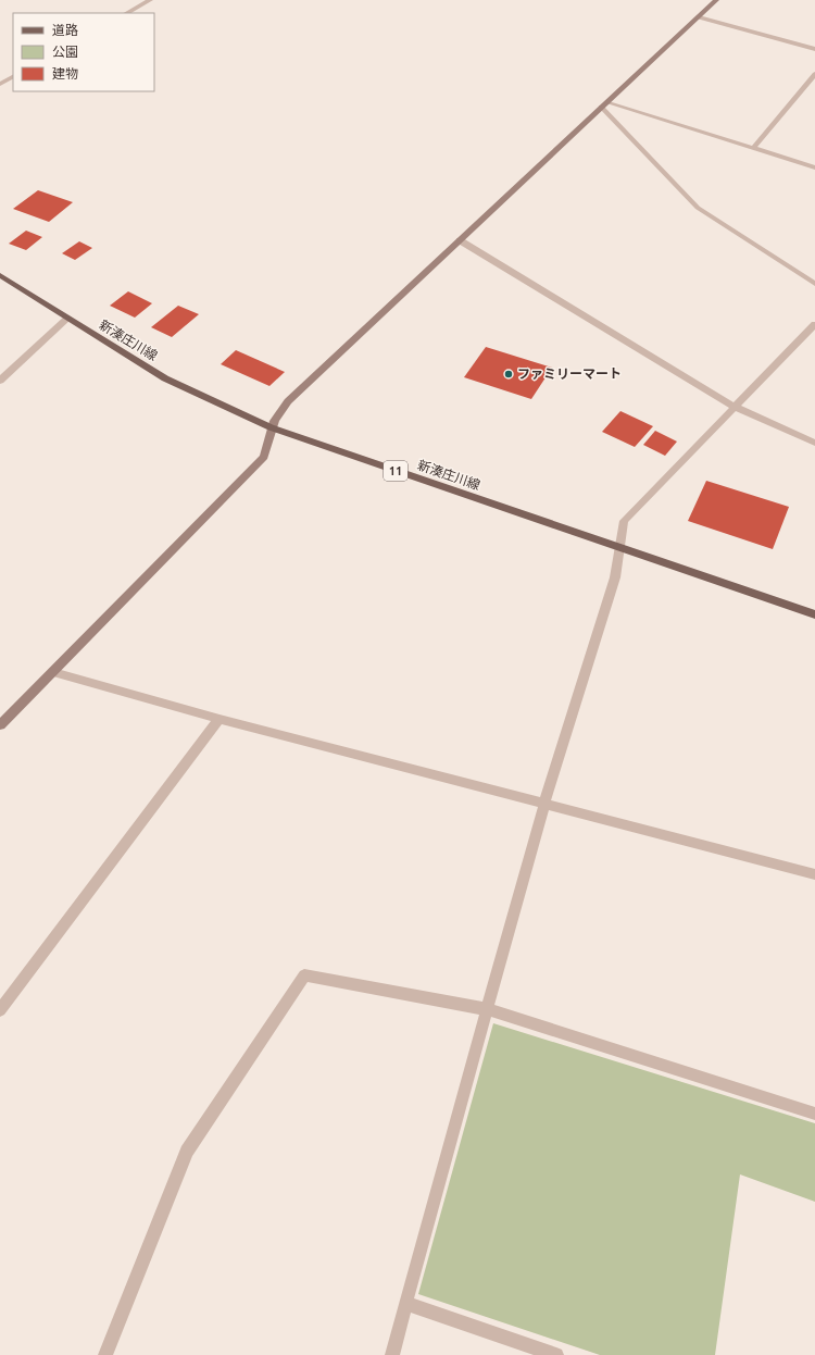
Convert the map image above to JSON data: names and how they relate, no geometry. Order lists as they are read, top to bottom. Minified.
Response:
{"streets":{"main road":["新湊庄川線","11"]},"places":["ファミリーマート"],"legend":["道路","公園","建物"]}
